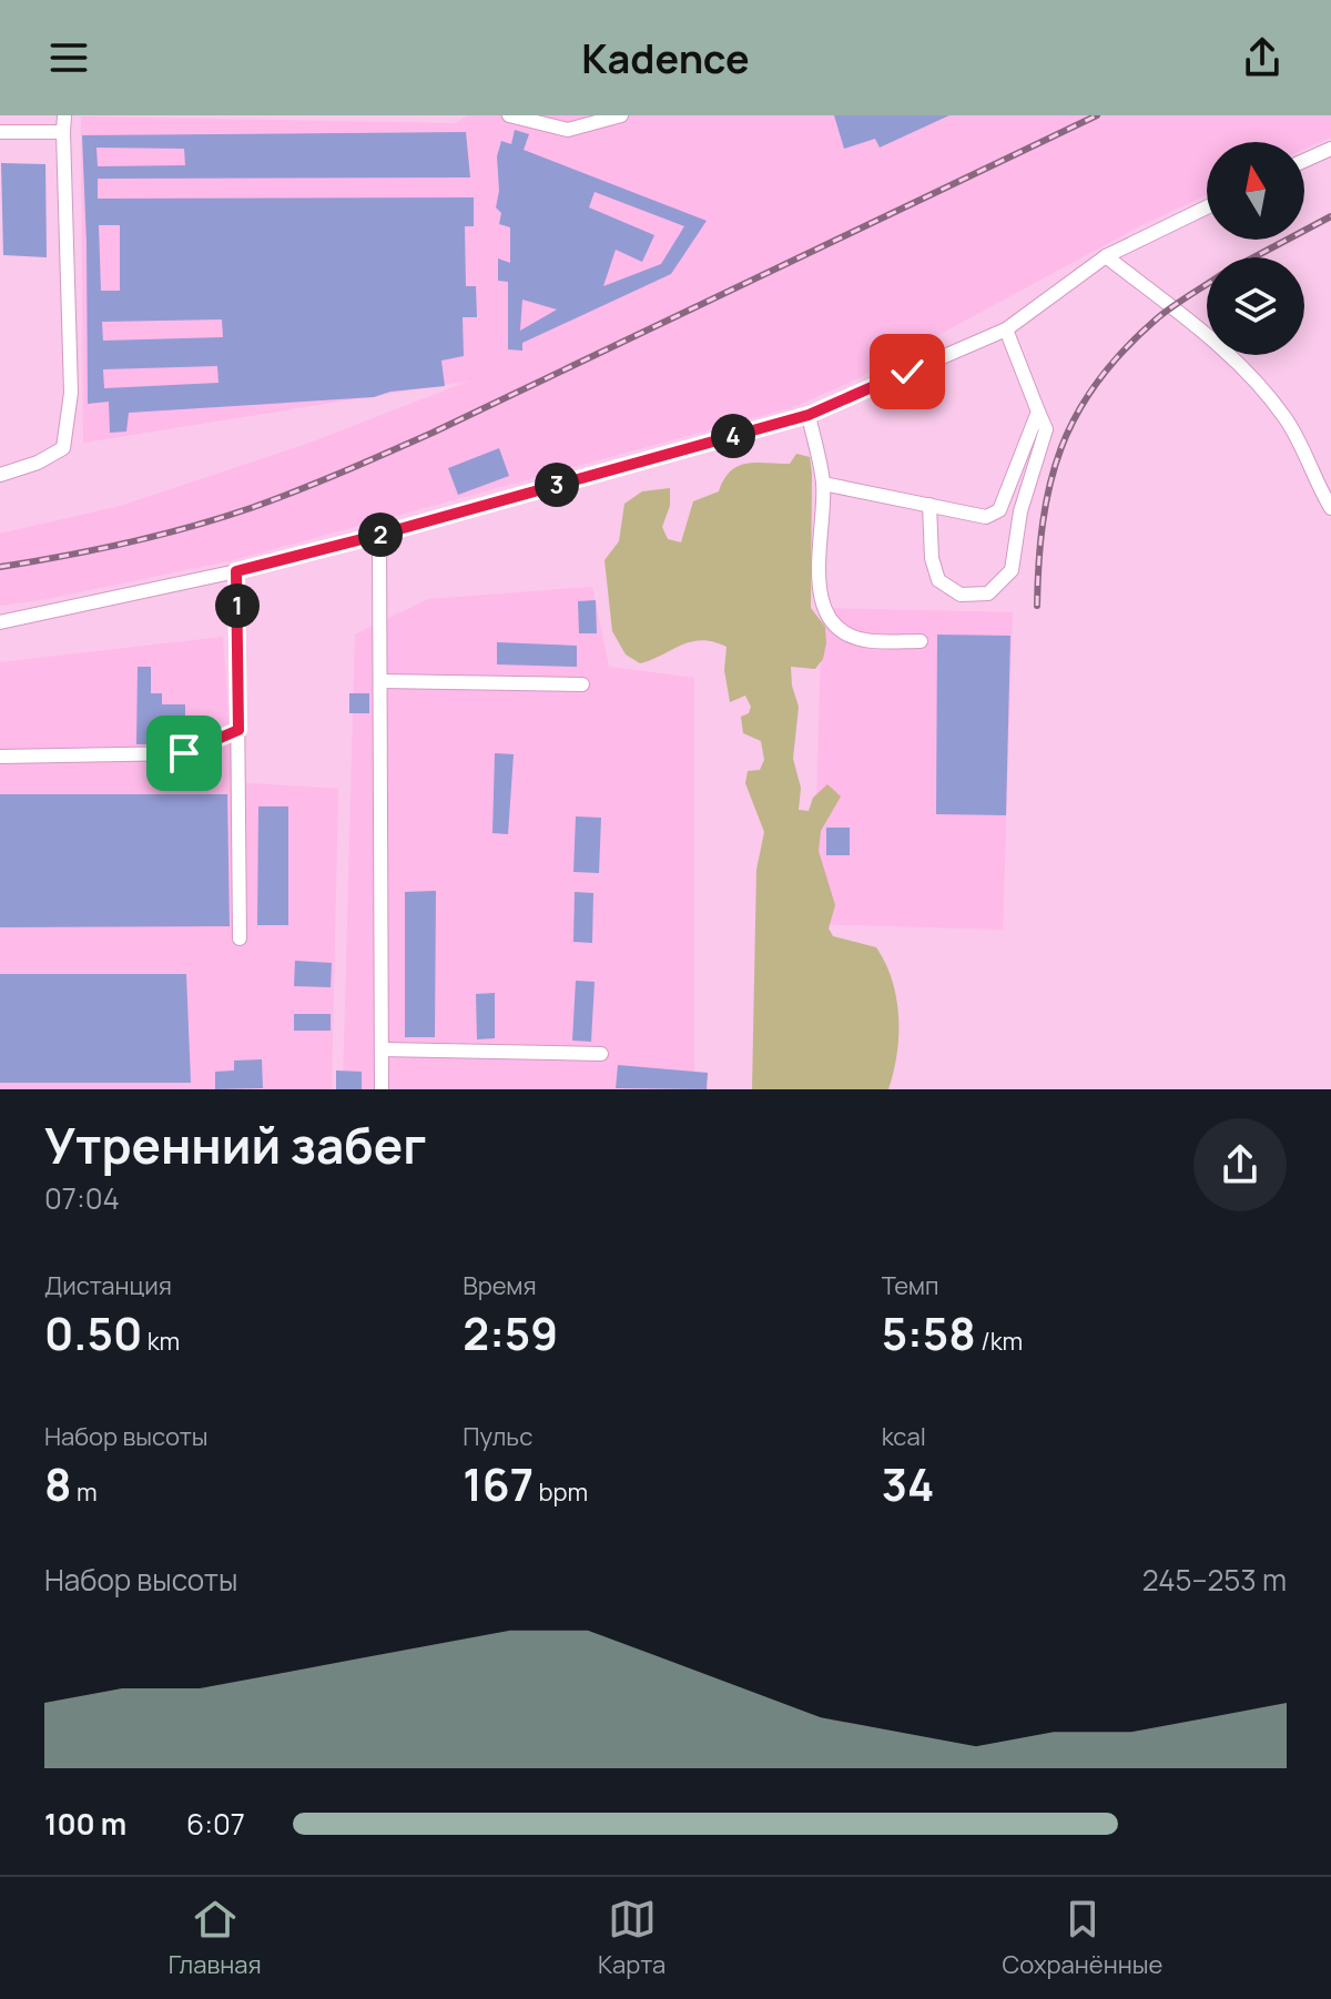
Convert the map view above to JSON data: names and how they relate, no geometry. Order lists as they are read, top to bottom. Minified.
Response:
{"north":"top","page":{"header":"Kadence","pins":["4","3","2","1"],"heading":["Утренний забег","07:04"],"stats":[["Дистанция","0.50 km"],["Время","2:59"],["Темп","5:58 /km"],["Набор высоты","8 m"],["Пульс","167 bpm"],["kcal","34"]],"chart":["Набор высоты","245–253 m"],"list":[{"name":"100 m","note":"6:07"}],"tabs":["Главная","Карта","Сохранённые"]}}
